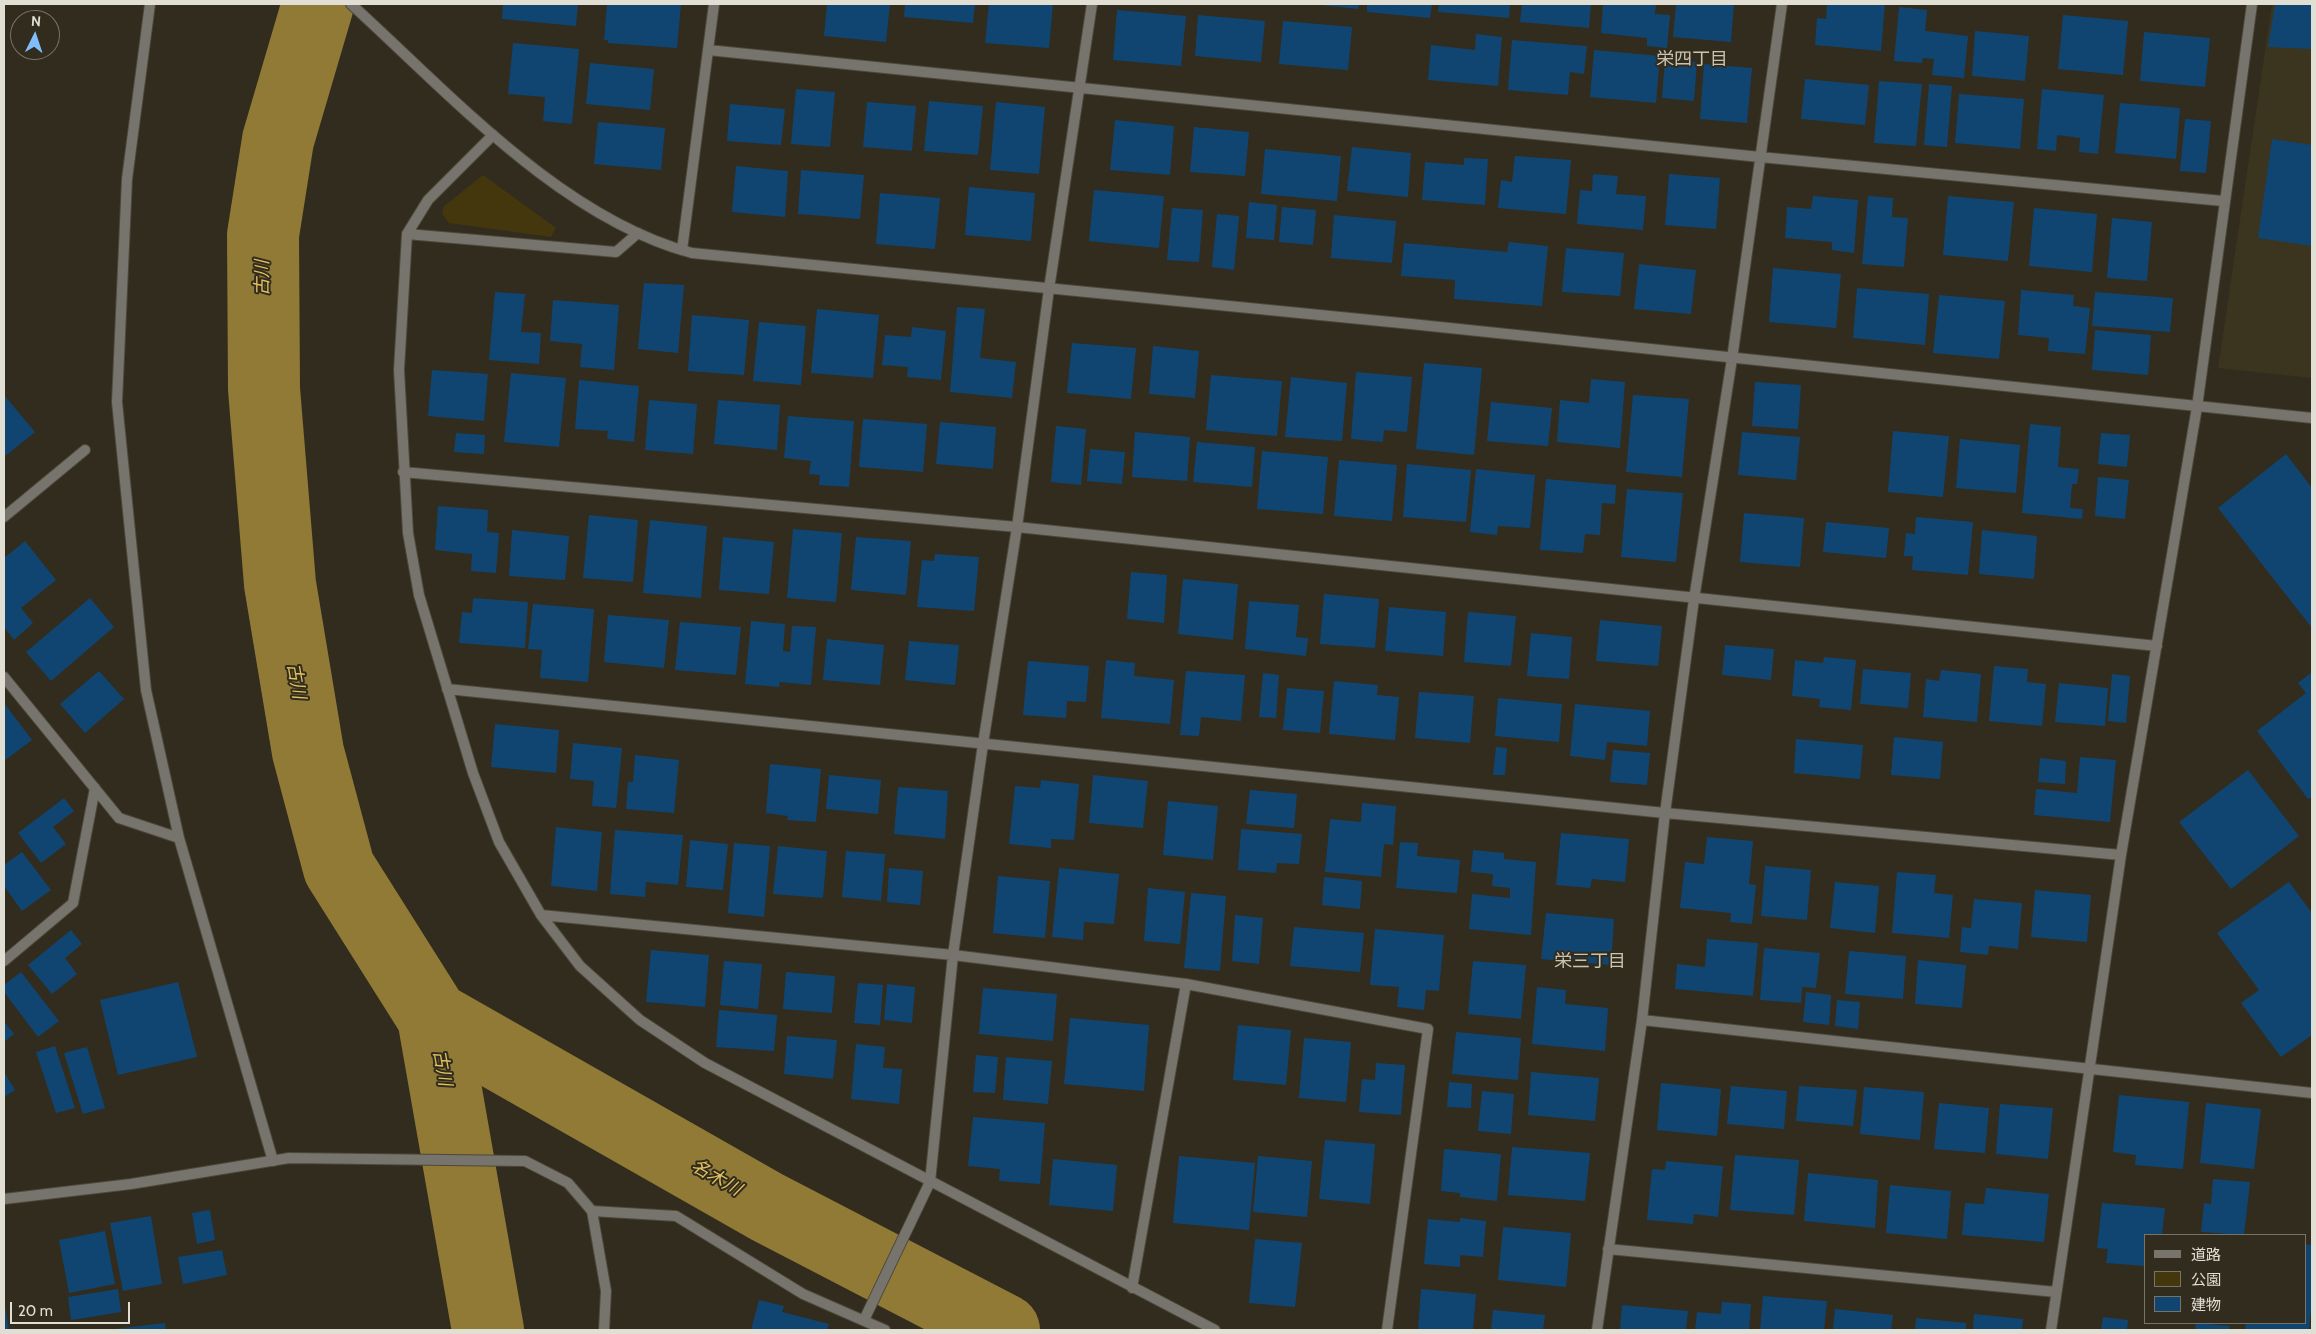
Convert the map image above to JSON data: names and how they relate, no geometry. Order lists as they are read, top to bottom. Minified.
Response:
{"districts":["栄四丁目","栄三丁目"],"water":["古川","名木川"],"legend":["道路","公園","建物"],"scale_bar":"20 m","north":"top"}
